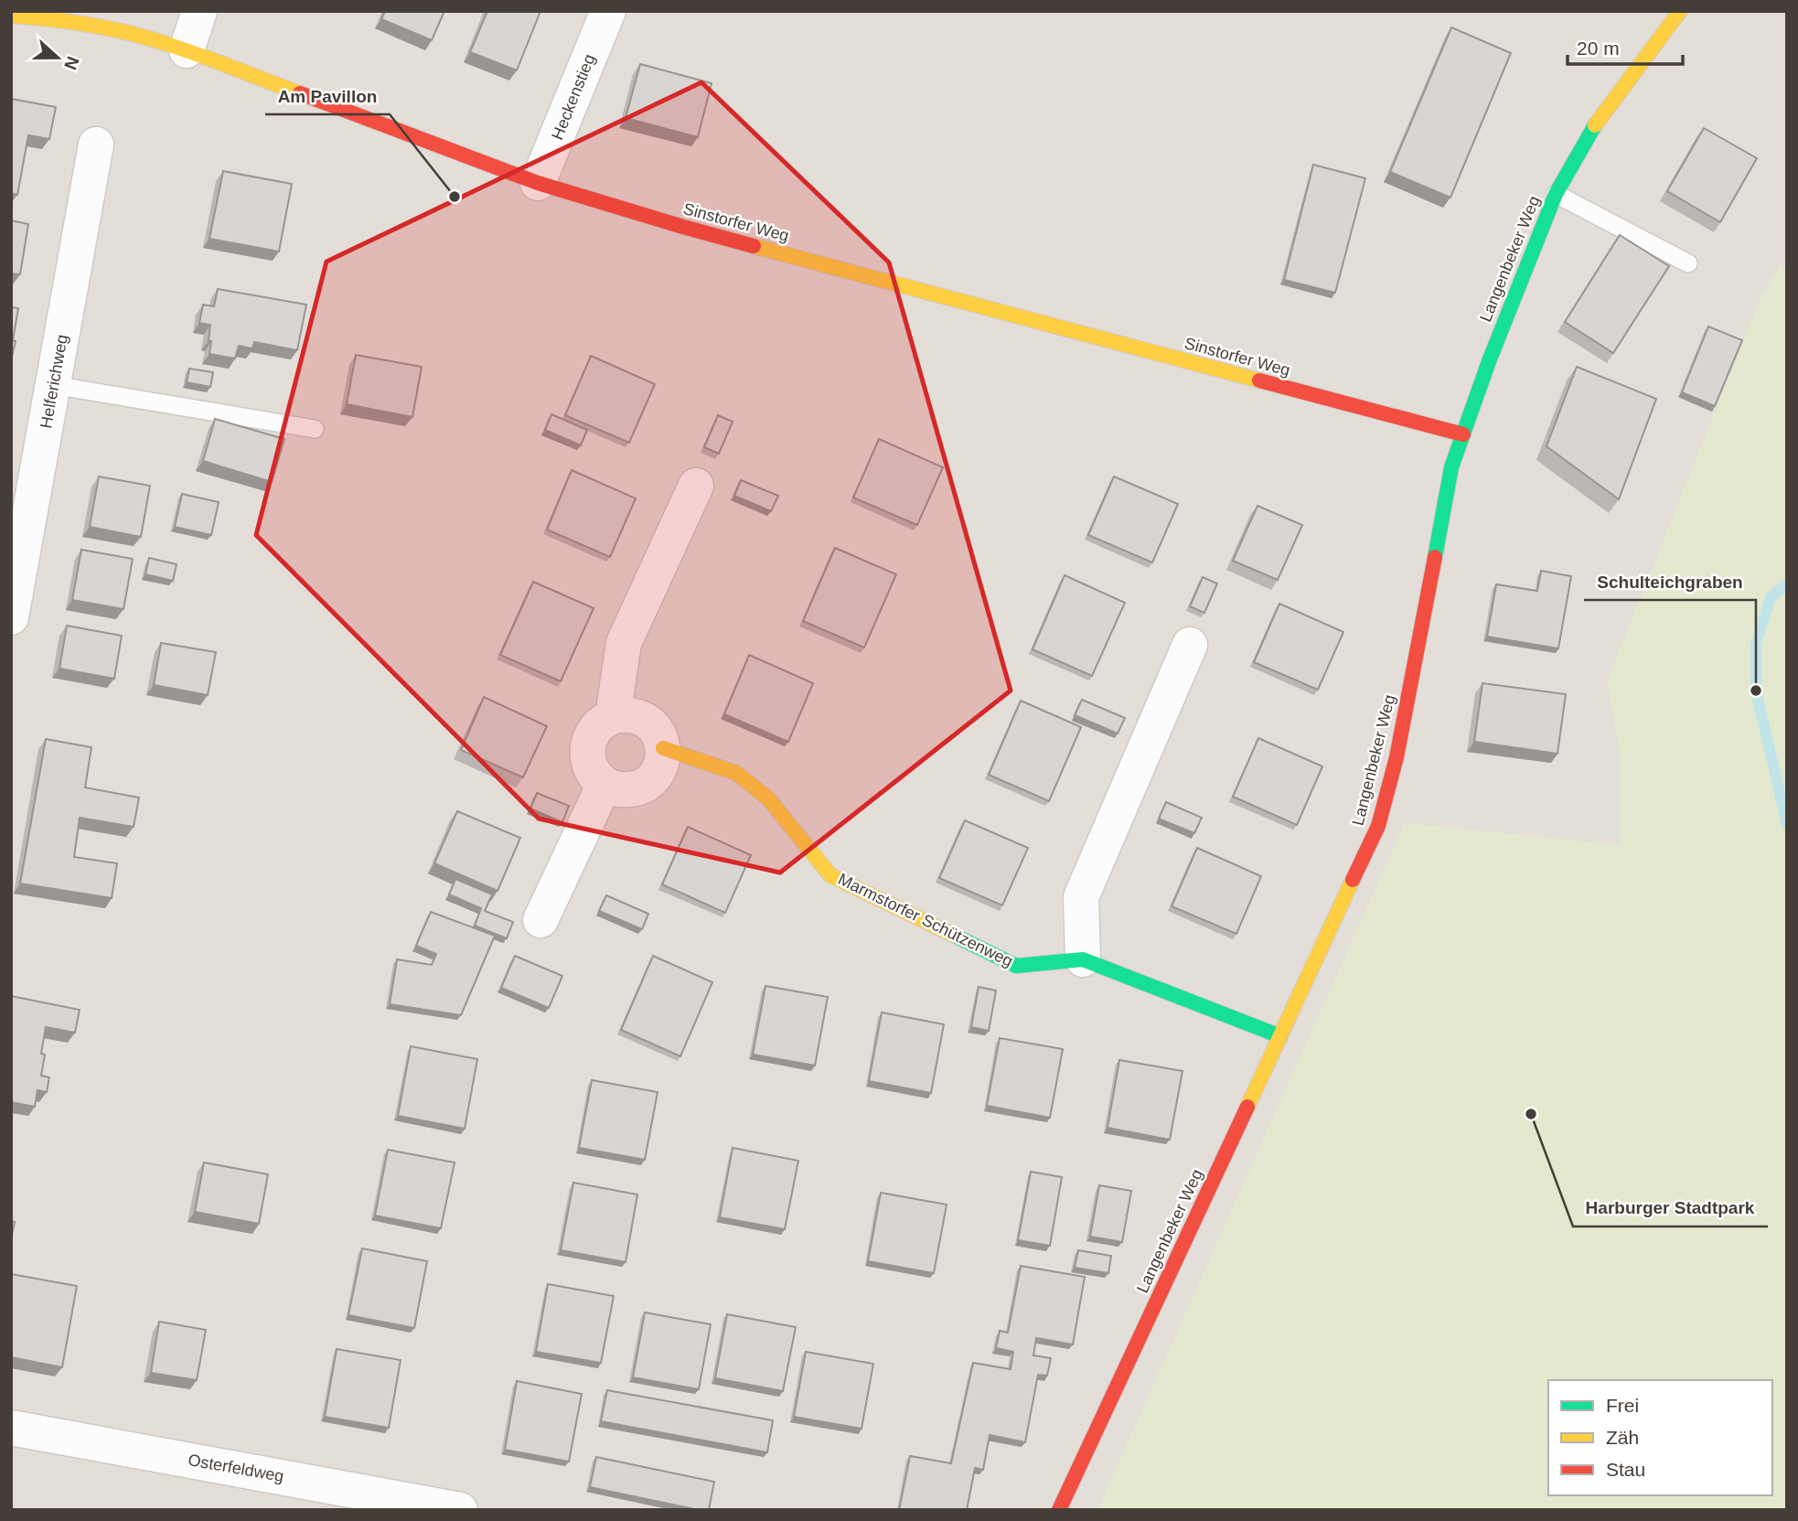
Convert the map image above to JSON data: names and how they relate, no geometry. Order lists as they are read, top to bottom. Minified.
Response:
{"streets":{"street":["Heckenstieg","Sinstorfer Weg","Langenbeker Weg","Helferichweg","Marmstorfer Schützenweg","Osterfeldweg"]},"crossings":[["Heckenstieg","Sinstorfer Weg"],["Sinstorfer Weg","Langenbeker Weg"],["Langenbeker Weg","Marmstorfer Schützenweg"]],"places":["Am Pavillon","Schulteichgraben","Harburger Stadtpark"],"legend":["Frei","Zäh","Stau"],"scale_bar":"20 m","north":"right"}
